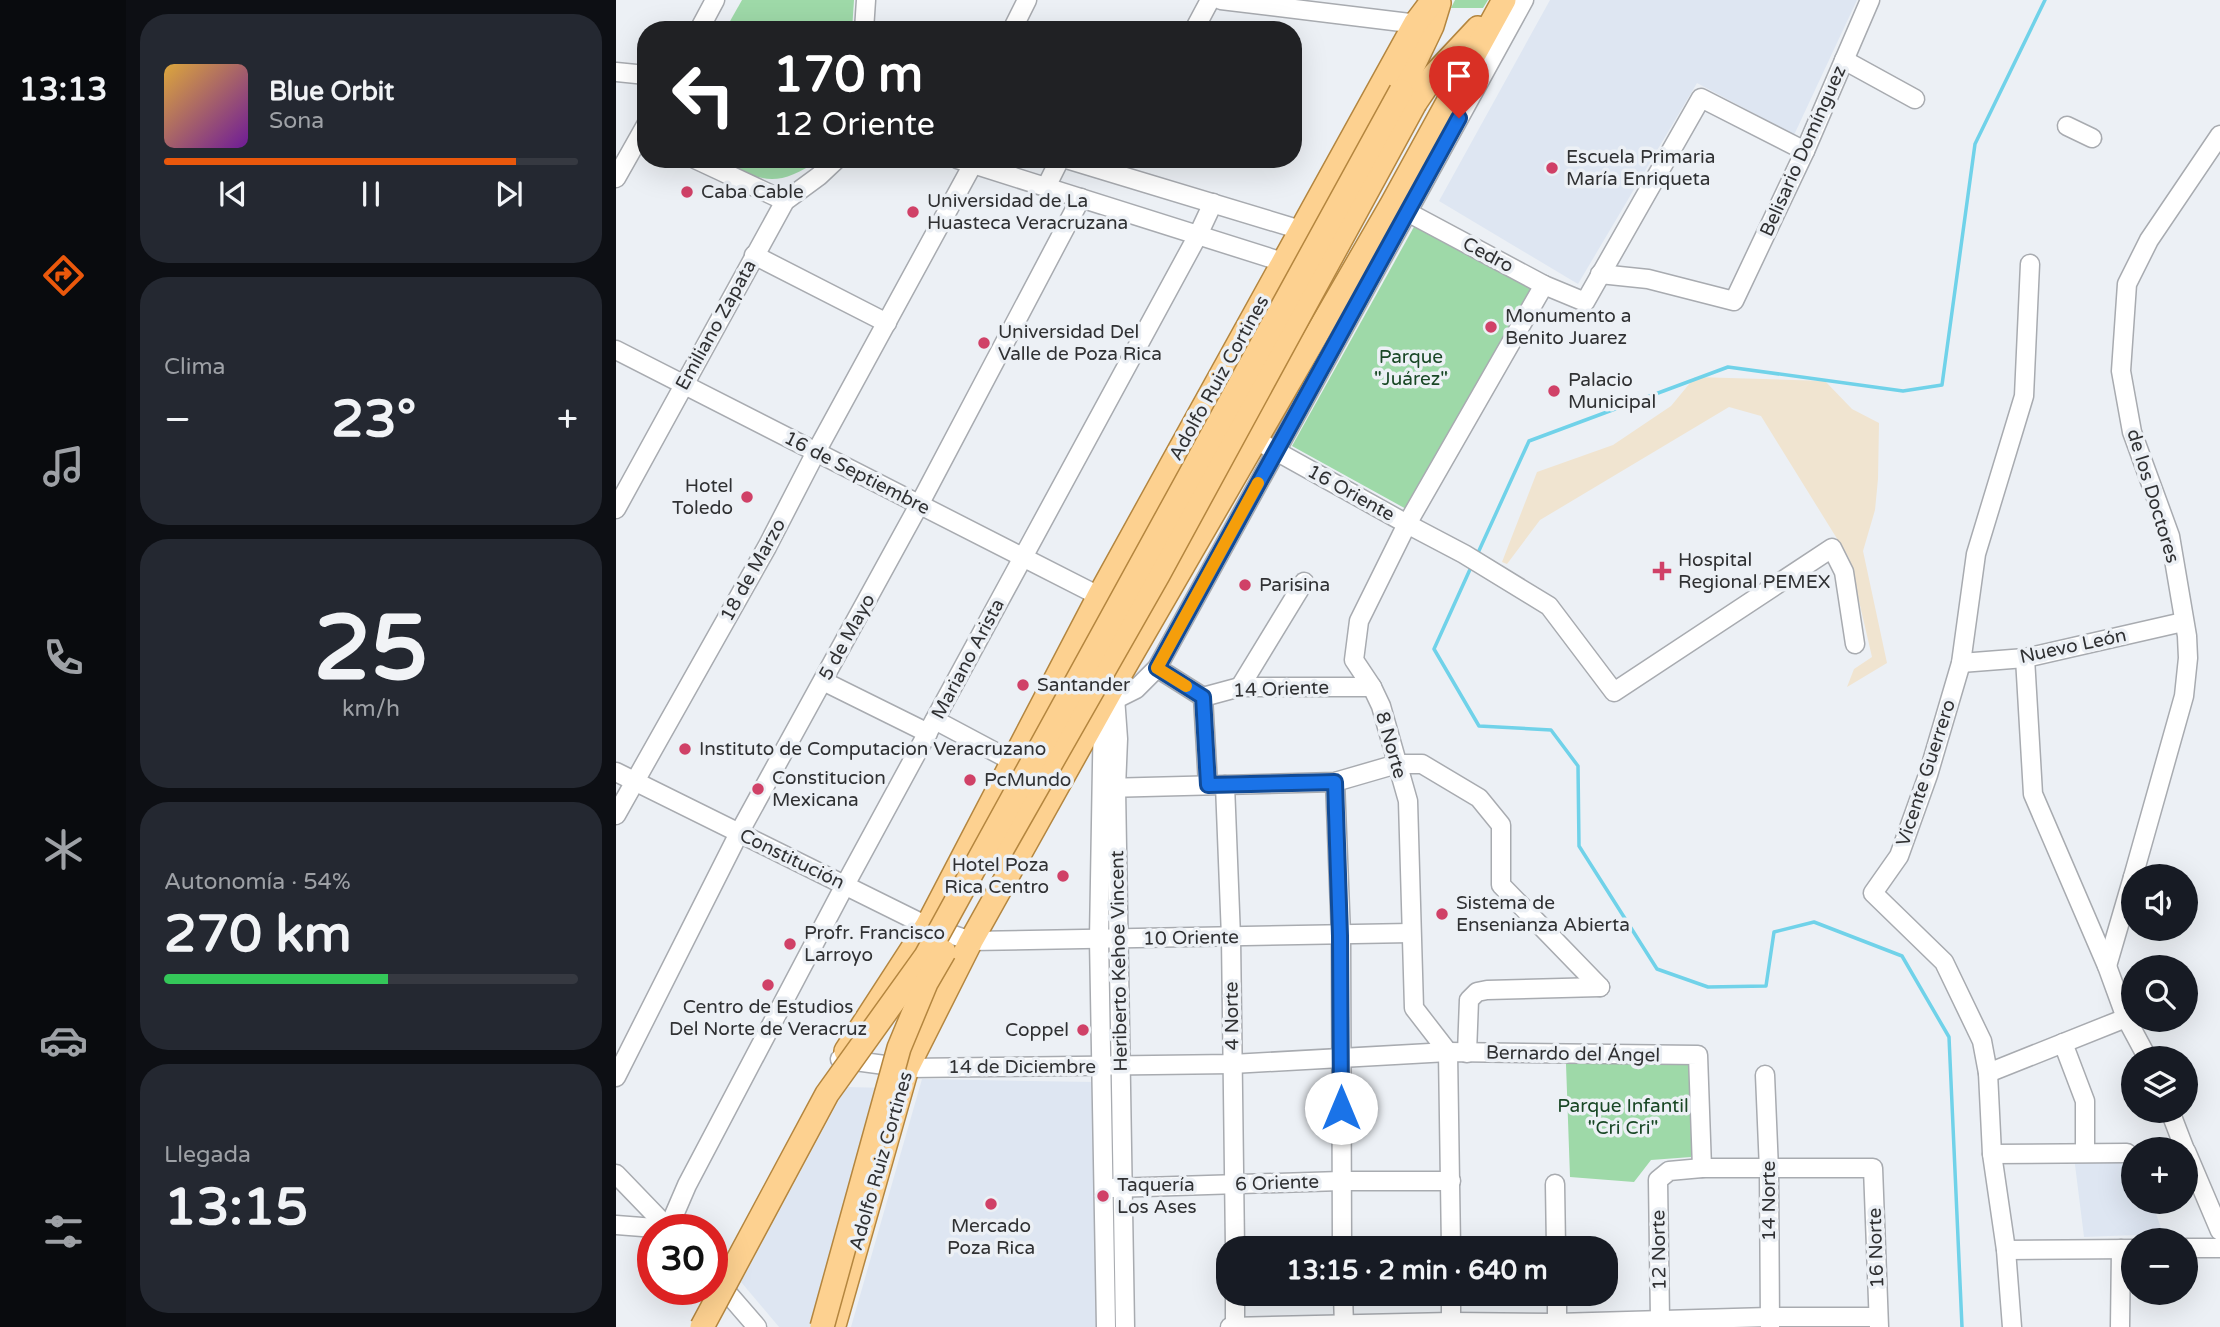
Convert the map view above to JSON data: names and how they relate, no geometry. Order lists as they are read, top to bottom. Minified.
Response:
{"streets":{"main road":["Adolfo Ruiz Cortines"],"street":["Belisario Domínguez","Cedro","Emiliano Zapata","16 de Septiembre","16 Oriente","de los Doctores","18 de Marzo","5 de Mayo","Nuevo León","Mariano Arista","14 Oriente","8 Norte","Vicente Guerrero","Constitución","10 Oriente","Heriberto Kehoe Vincent","4 Norte","Bernardo del Ángel","14 de Diciembre","6 Oriente","14 Norte","16 Norte","12 Norte"]},"crossings":[["Belisario Domínguez","Cedro"],["Cedro","Adolfo Ruiz Cortines"],["Cedro","8 Norte"],["Emiliano Zapata","16 de Septiembre"],["Adolfo Ruiz Cortines","16 de Septiembre"],["Adolfo Ruiz Cortines","16 Oriente"],["Adolfo Ruiz Cortines","Constitución"],["Adolfo Ruiz Cortines","10 Oriente"],["Adolfo Ruiz Cortines","Heriberto Kehoe Vincent"],["Adolfo Ruiz Cortines","14 de Diciembre"],["16 de Septiembre","18 de Marzo"],["16 de Septiembre","5 de Mayo"],["16 de Septiembre","Mariano Arista"],["16 de Septiembre","Heriberto Kehoe Vincent"],["16 Oriente","8 Norte"],["de los Doctores","Nuevo León"],["18 de Marzo","Constitución"],["5 de Mayo","Constitución"],["Nuevo León","Vicente Guerrero"],["Mariano Arista","Constitución"],["14 Oriente","8 Norte"],["14 Oriente","4 Norte"],["8 Norte","10 Oriente"],["8 Norte","Bernardo del Ángel"],["Constitución","10 Oriente"],["10 Oriente","Heriberto Kehoe Vincent"],["10 Oriente","4 Norte"],["Heriberto Kehoe Vincent","14 de Diciembre"],["Heriberto Kehoe Vincent","6 Oriente"],["4 Norte","Bernardo del Ángel"],["4 Norte","14 de Diciembre"],["4 Norte","6 Oriente"],["Bernardo del Ángel","14 de Diciembre"],["Bernardo del Ángel","12 Norte"],["14 Norte","16 Norte"]],"parks":["Parque \"Juárez\"","Parque Infantil \"Cri Cri\""],"places":{"other":["Escuela Primaria María Enriqueta","Caba Cable","Universidad de La Huasteca Veracruzana","Monumento a Benito Juarez","Universidad Del Valle de Poza Rica","Palacio Municipal","Hotel Toledo","Parisina","Santander","Instituto de Computacion Veracruzano","PcMundo","Constitucion Mexicana","Hotel Poza Rica Centro","Sistema de Ensenianza Abierta","Profr. Francisco Larroyo","Centro de Estudios Del Norte de Veracruz","Coppel","Taquería Los Ases","Mercado Poza Rica"],"health":["Hospital Regional PEMEX"]},"page":{"tabs":"13:13","turn":["170 m","12 Oriente"],"song":["Blue Orbit","Sona"],"tile":["Clima",["25","km/h"],["Autonomía · 54%","270 km"],["Llegada","13:15"]],"heat":["−","23°","+"],"map_buttons":["+","−"],"limit":"30","trip":"13:15 · 2 min · 640 m"}}
